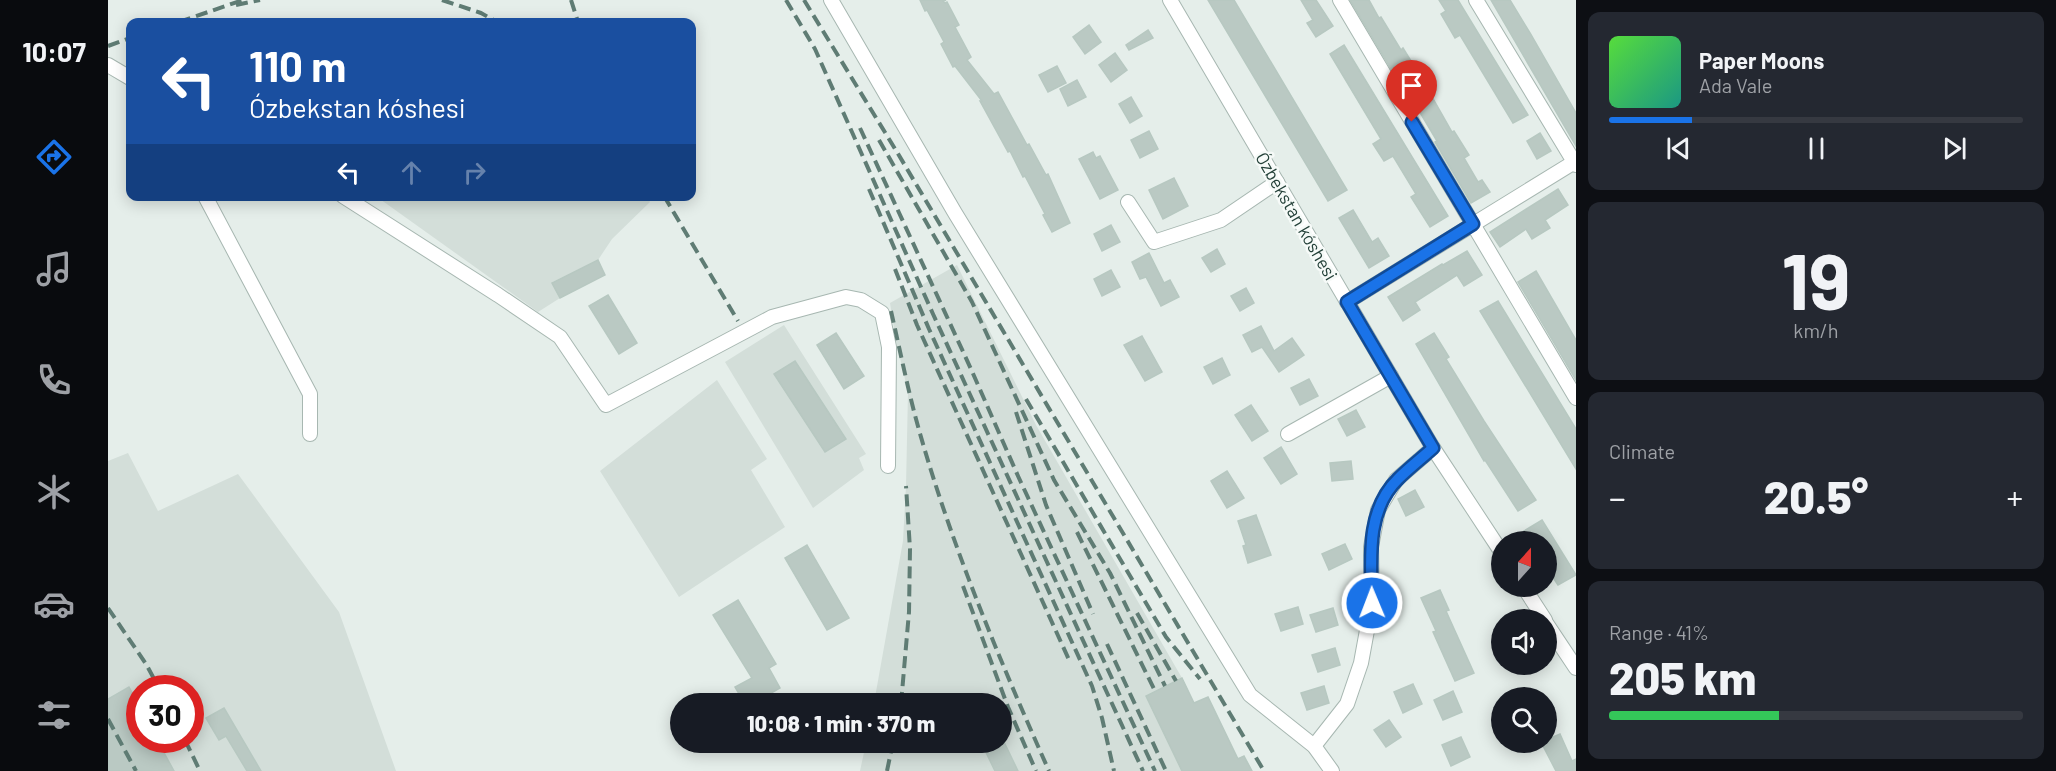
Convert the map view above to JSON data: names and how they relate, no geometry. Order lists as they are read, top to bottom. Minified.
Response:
{"streets":{"street":["Ózbekstan kóshesi"]},"north":"top","page":{"tabs":"10:07","turn":["110 m","Ózbekstan kóshesi"],"song":["Paper Moons","Ada Vale"],"tile":[["19","km/h"],"Climate",["Range · 41%","205 km"]],"heat":["−","20.5°","+"],"limit":"30","trip":"10:08 · 1 min · 370 m"}}
